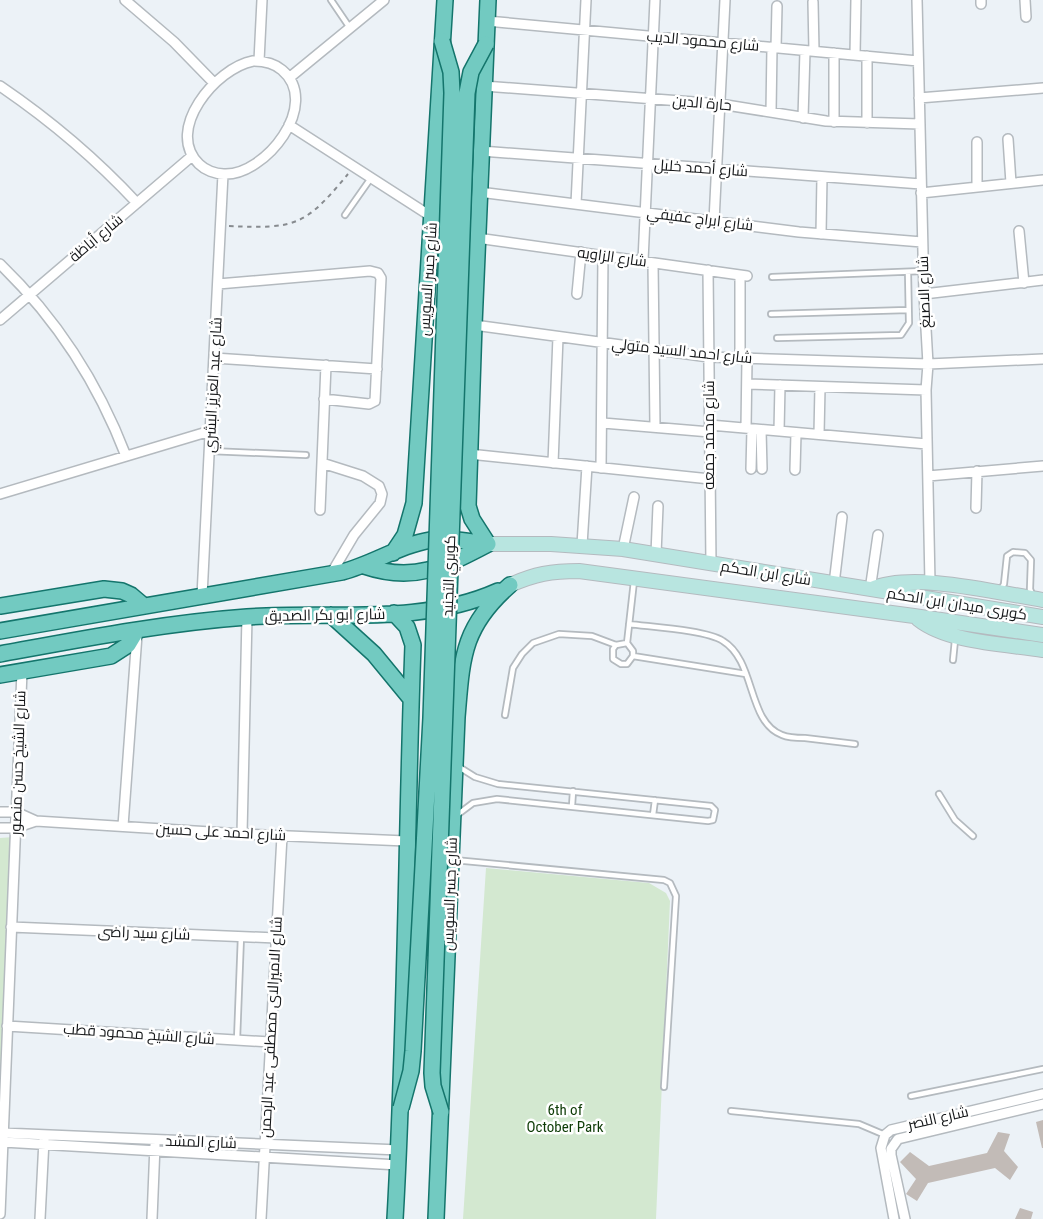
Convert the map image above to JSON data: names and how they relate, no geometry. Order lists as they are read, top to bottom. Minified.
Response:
{"streets":{"main road":["شارع جسر السويس","شارع ابن الحكم","كوبري التجنيد","كوبرى ميدان ابن الحكم","شارع ابو بكر الصديق"],"street":["شارع محمود الديب","حارة الدين","شارع أحمد خليل","شارع ابراج عفيفي","شارع أباظة","شارع الزاويه","شارع الاصبغ","شارع احمد السيد متولي","شارع عبد العزيز البشري","شارع محمد جمعه","شارع الشيخ حسن منصور","شارع احمد على حسين","شارع سيد راضى","شارع الاميرالاى مصطفى عبد الرحمن","شارع الشيخ محمود قطب","شارع النصر","شارع المشد"]},"crossings":[["شارع محمود الديب","شارع الاصبغ"],["حارة الدين","شارع الاصبغ"],["شارع أحمد خليل","شارع الاصبغ"],["شارع ابراج عفيفي","شارع الاصبغ"],["شارع أباظة","شارع عبد العزيز البشري"],["شارع الزاويه","شارع احمد السيد متولي"],["شارع الزاويه","شارع محمد جمعه"],["شارع جسر السويس","شارع ابن الحكم"],["شارع جسر السويس","كوبري التجنيد"],["شارع جسر السويس","شارع ابو بكر الصديق"],["شارع الاصبغ","شارع احمد السيد متولي"],["شارع الاصبغ","شارع ابن الحكم"],["شارع احمد السيد متولي","شارع محمد جمعه"],["شارع عبد العزيز البشري","شارع ابو بكر الصديق"],["شارع محمد جمعه","شارع ابن الحكم"],["شارع ابن الحكم","كوبرى ميدان ابن الحكم"],["شارع ابن الحكم","شارع ابو بكر الصديق"],["شارع الشيخ حسن منصور","شارع احمد على حسين"],["شارع الشيخ حسن منصور","شارع سيد راضى"],["شارع الشيخ حسن منصور","شارع الشيخ محمود قطب"],["شارع الشيخ حسن منصور","شارع المشد"],["شارع احمد على حسين","شارع الاميرالاى مصطفى عبد الرحمن"],["شارع سيد راضى","شارع الاميرالاى مصطفى عبد الرحمن"],["شارع الاميرالاى مصطفى عبد الرحمن","شارع الشيخ محمود قطب"],["شارع الاميرالاى مصطفى عبد الرحمن","شارع المشد"]],"parks":["6th of October Park"]}
